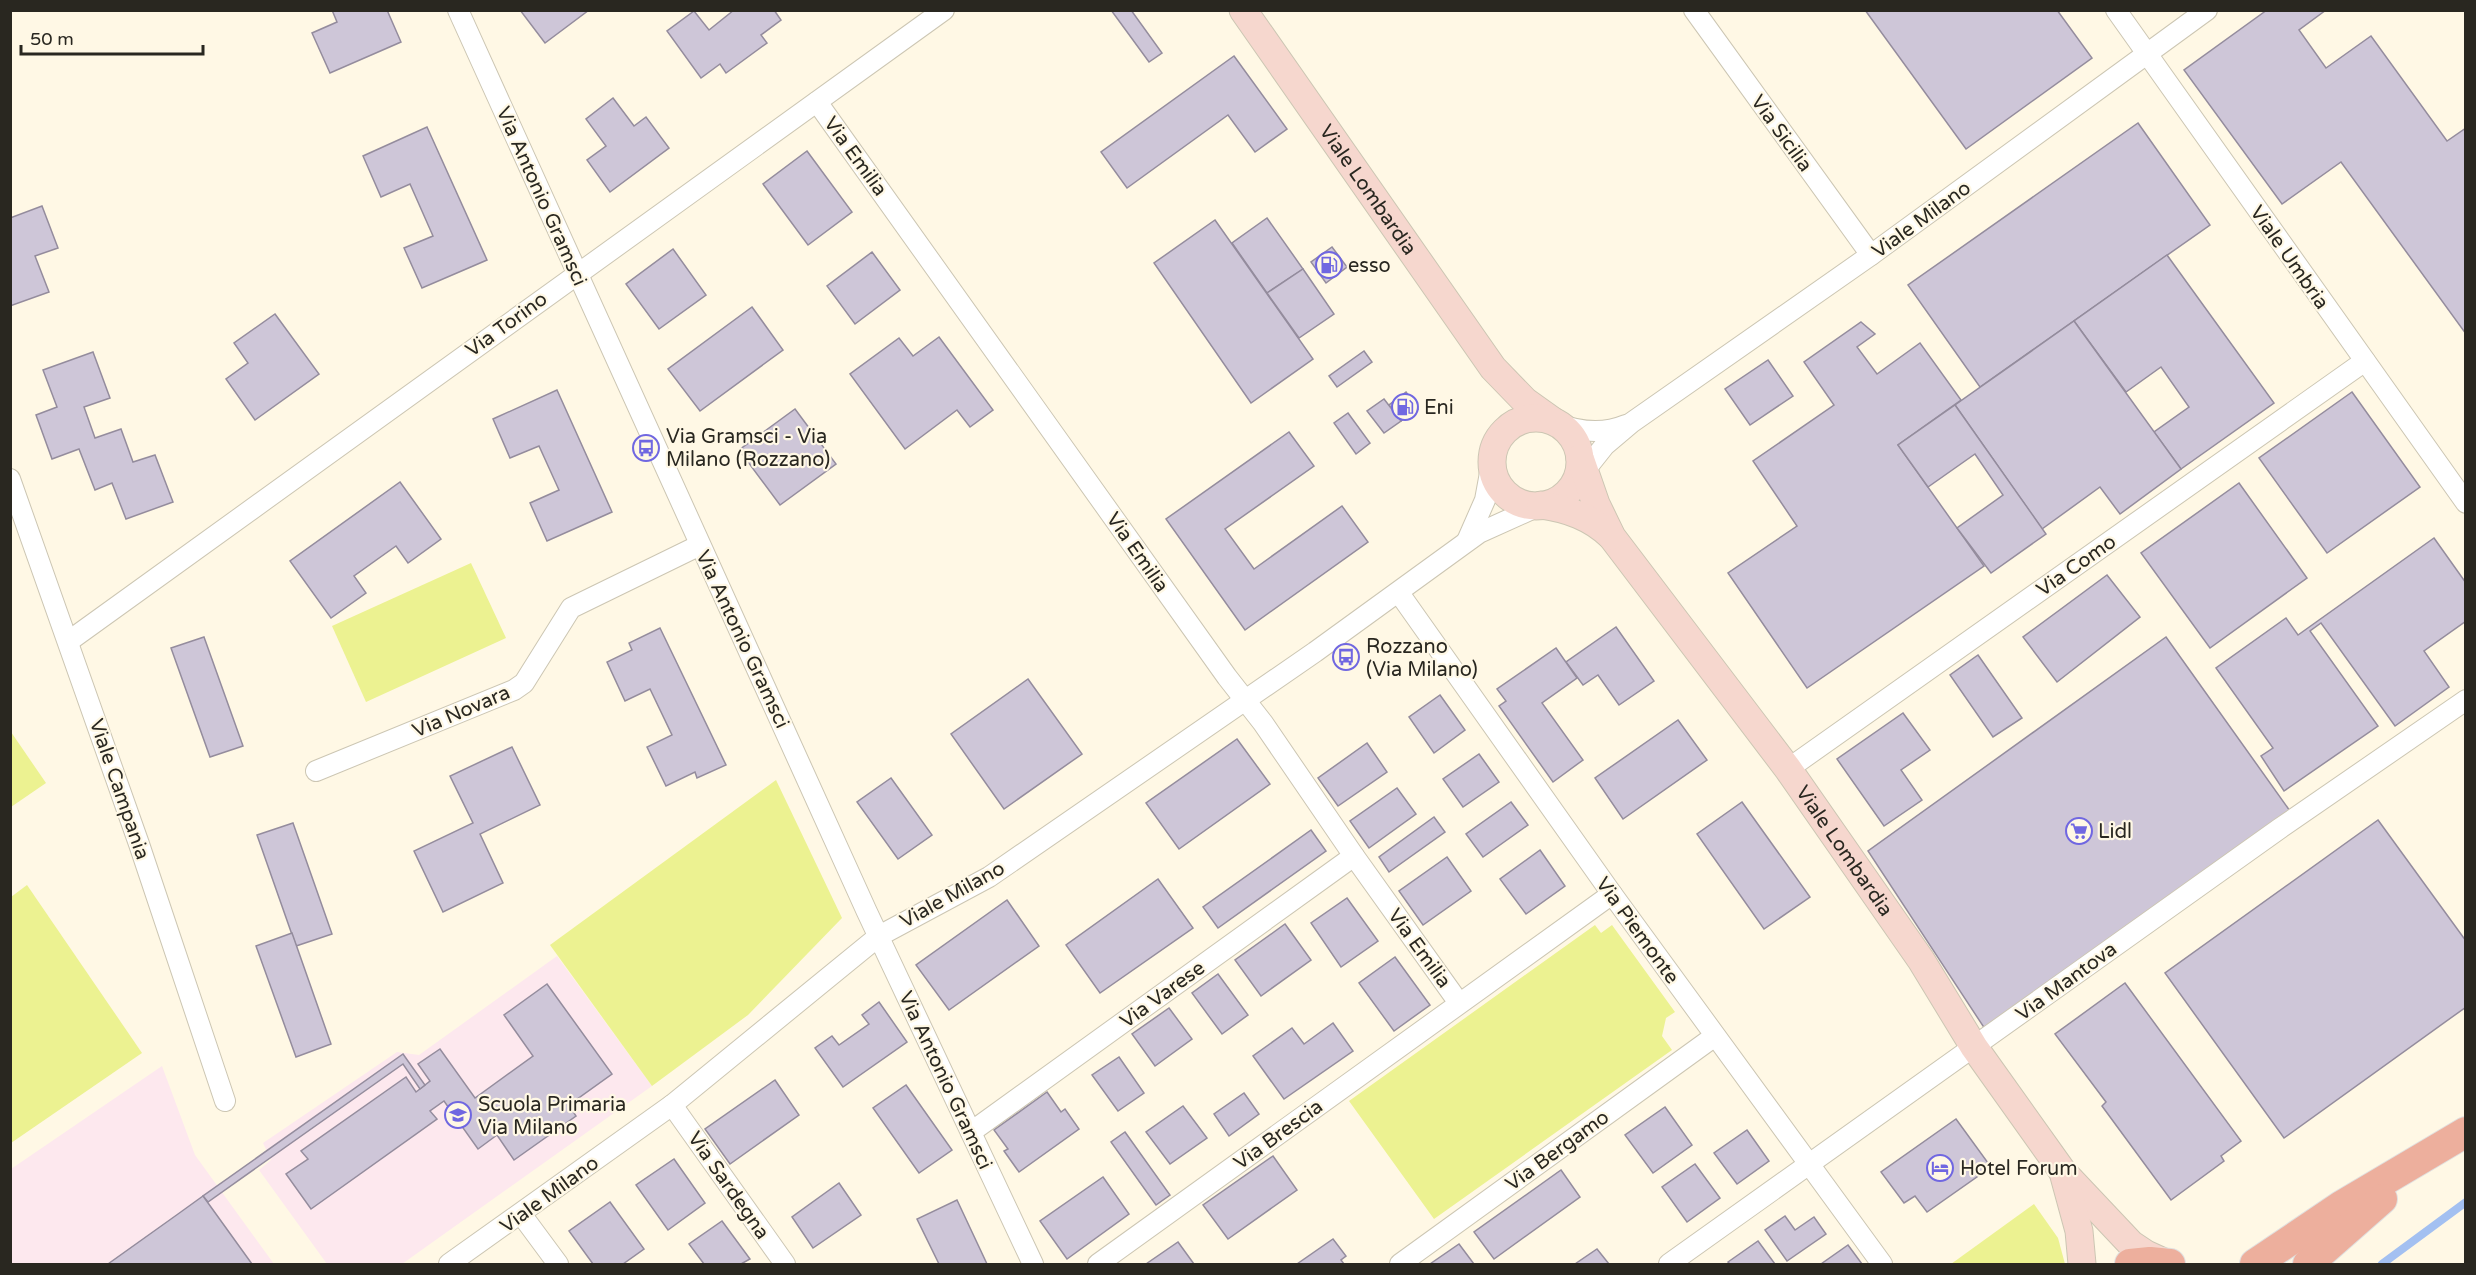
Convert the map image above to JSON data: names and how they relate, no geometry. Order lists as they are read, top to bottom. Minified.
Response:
{"streets":{"street":["Via Sicilia","Via Emilia","Viale Lombardia","Via Antonio Gramsci","Viale Milano","Viale Umbria","Via Torino","Via Como","Via Novara","Viale Campania","Via Piemonte","Via Mantova","Via Varese","Via Brescia","Via Bergamo","Via Sardegna"]},"crossings":[["Via Sicilia","Viale Milano"],["Via Emilia","Viale Milano"],["Via Emilia","Via Torino"],["Via Emilia","Via Varese"],["Via Emilia","Via Brescia"],["Viale Lombardia","Viale Milano"],["Viale Lombardia","Via Como"],["Viale Lombardia","Via Mantova"],["Via Antonio Gramsci","Viale Milano"],["Via Antonio Gramsci","Via Torino"],["Via Antonio Gramsci","Via Novara"],["Via Antonio Gramsci","Via Varese"],["Viale Milano","Viale Umbria"],["Viale Milano","Via Piemonte"],["Viale Milano","Via Sardegna"],["Viale Umbria","Via Como"],["Via Torino","Viale Campania"],["Via Piemonte","Via Mantova"],["Via Piemonte","Via Brescia"],["Via Piemonte","Via Bergamo"]],"places":{"fuel station":["esso","Eni"],"bus stop":["Via Gramsci - Via Milano (Rozzano)","Rozzano (Via Milano)"],"supermarket":["Lidl"],"school or university":["Scuola Primaria Via Milano"],"hotel":["Hotel Forum"]},"scale_bar":"50 m"}
